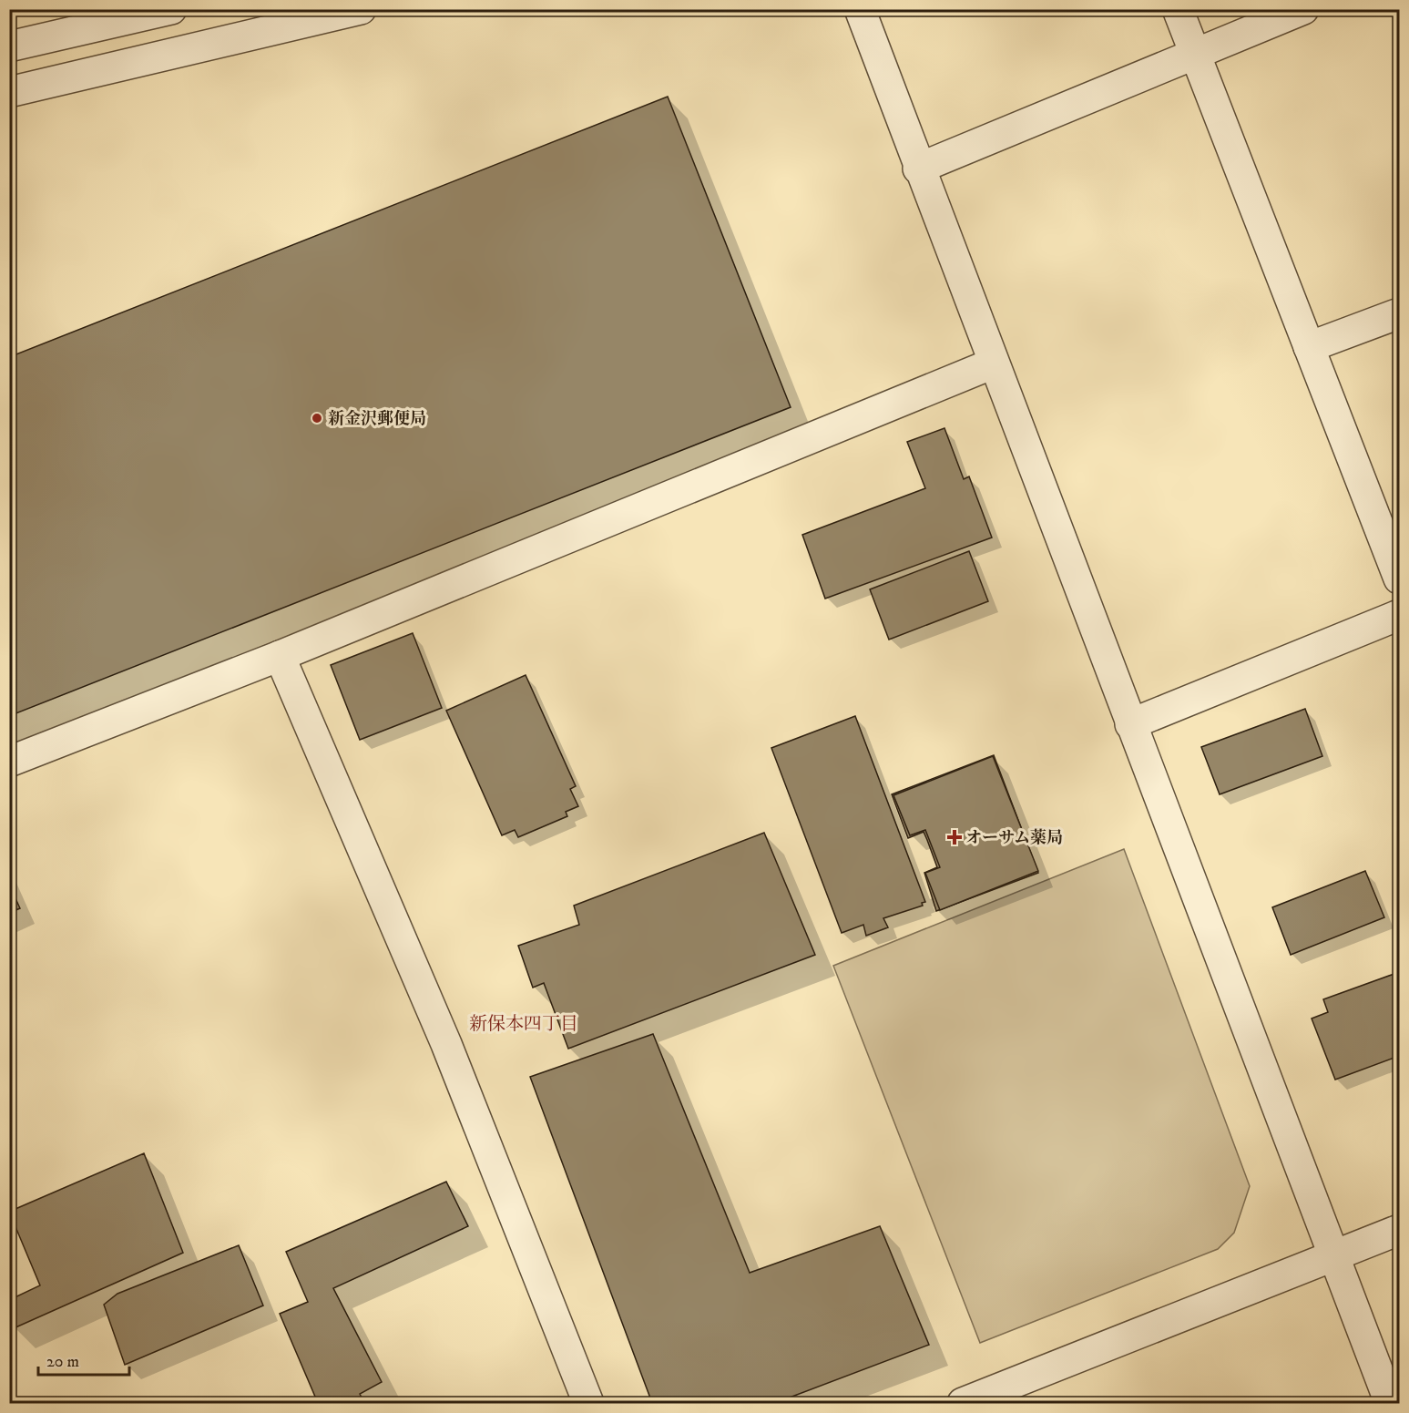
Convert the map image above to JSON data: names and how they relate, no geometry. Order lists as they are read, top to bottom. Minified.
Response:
{"districts":["新保本四丁目"],"places":{"other":["新金沢郵便局"],"health":["オーサム薬局"]},"scale_bar":"20 m"}
